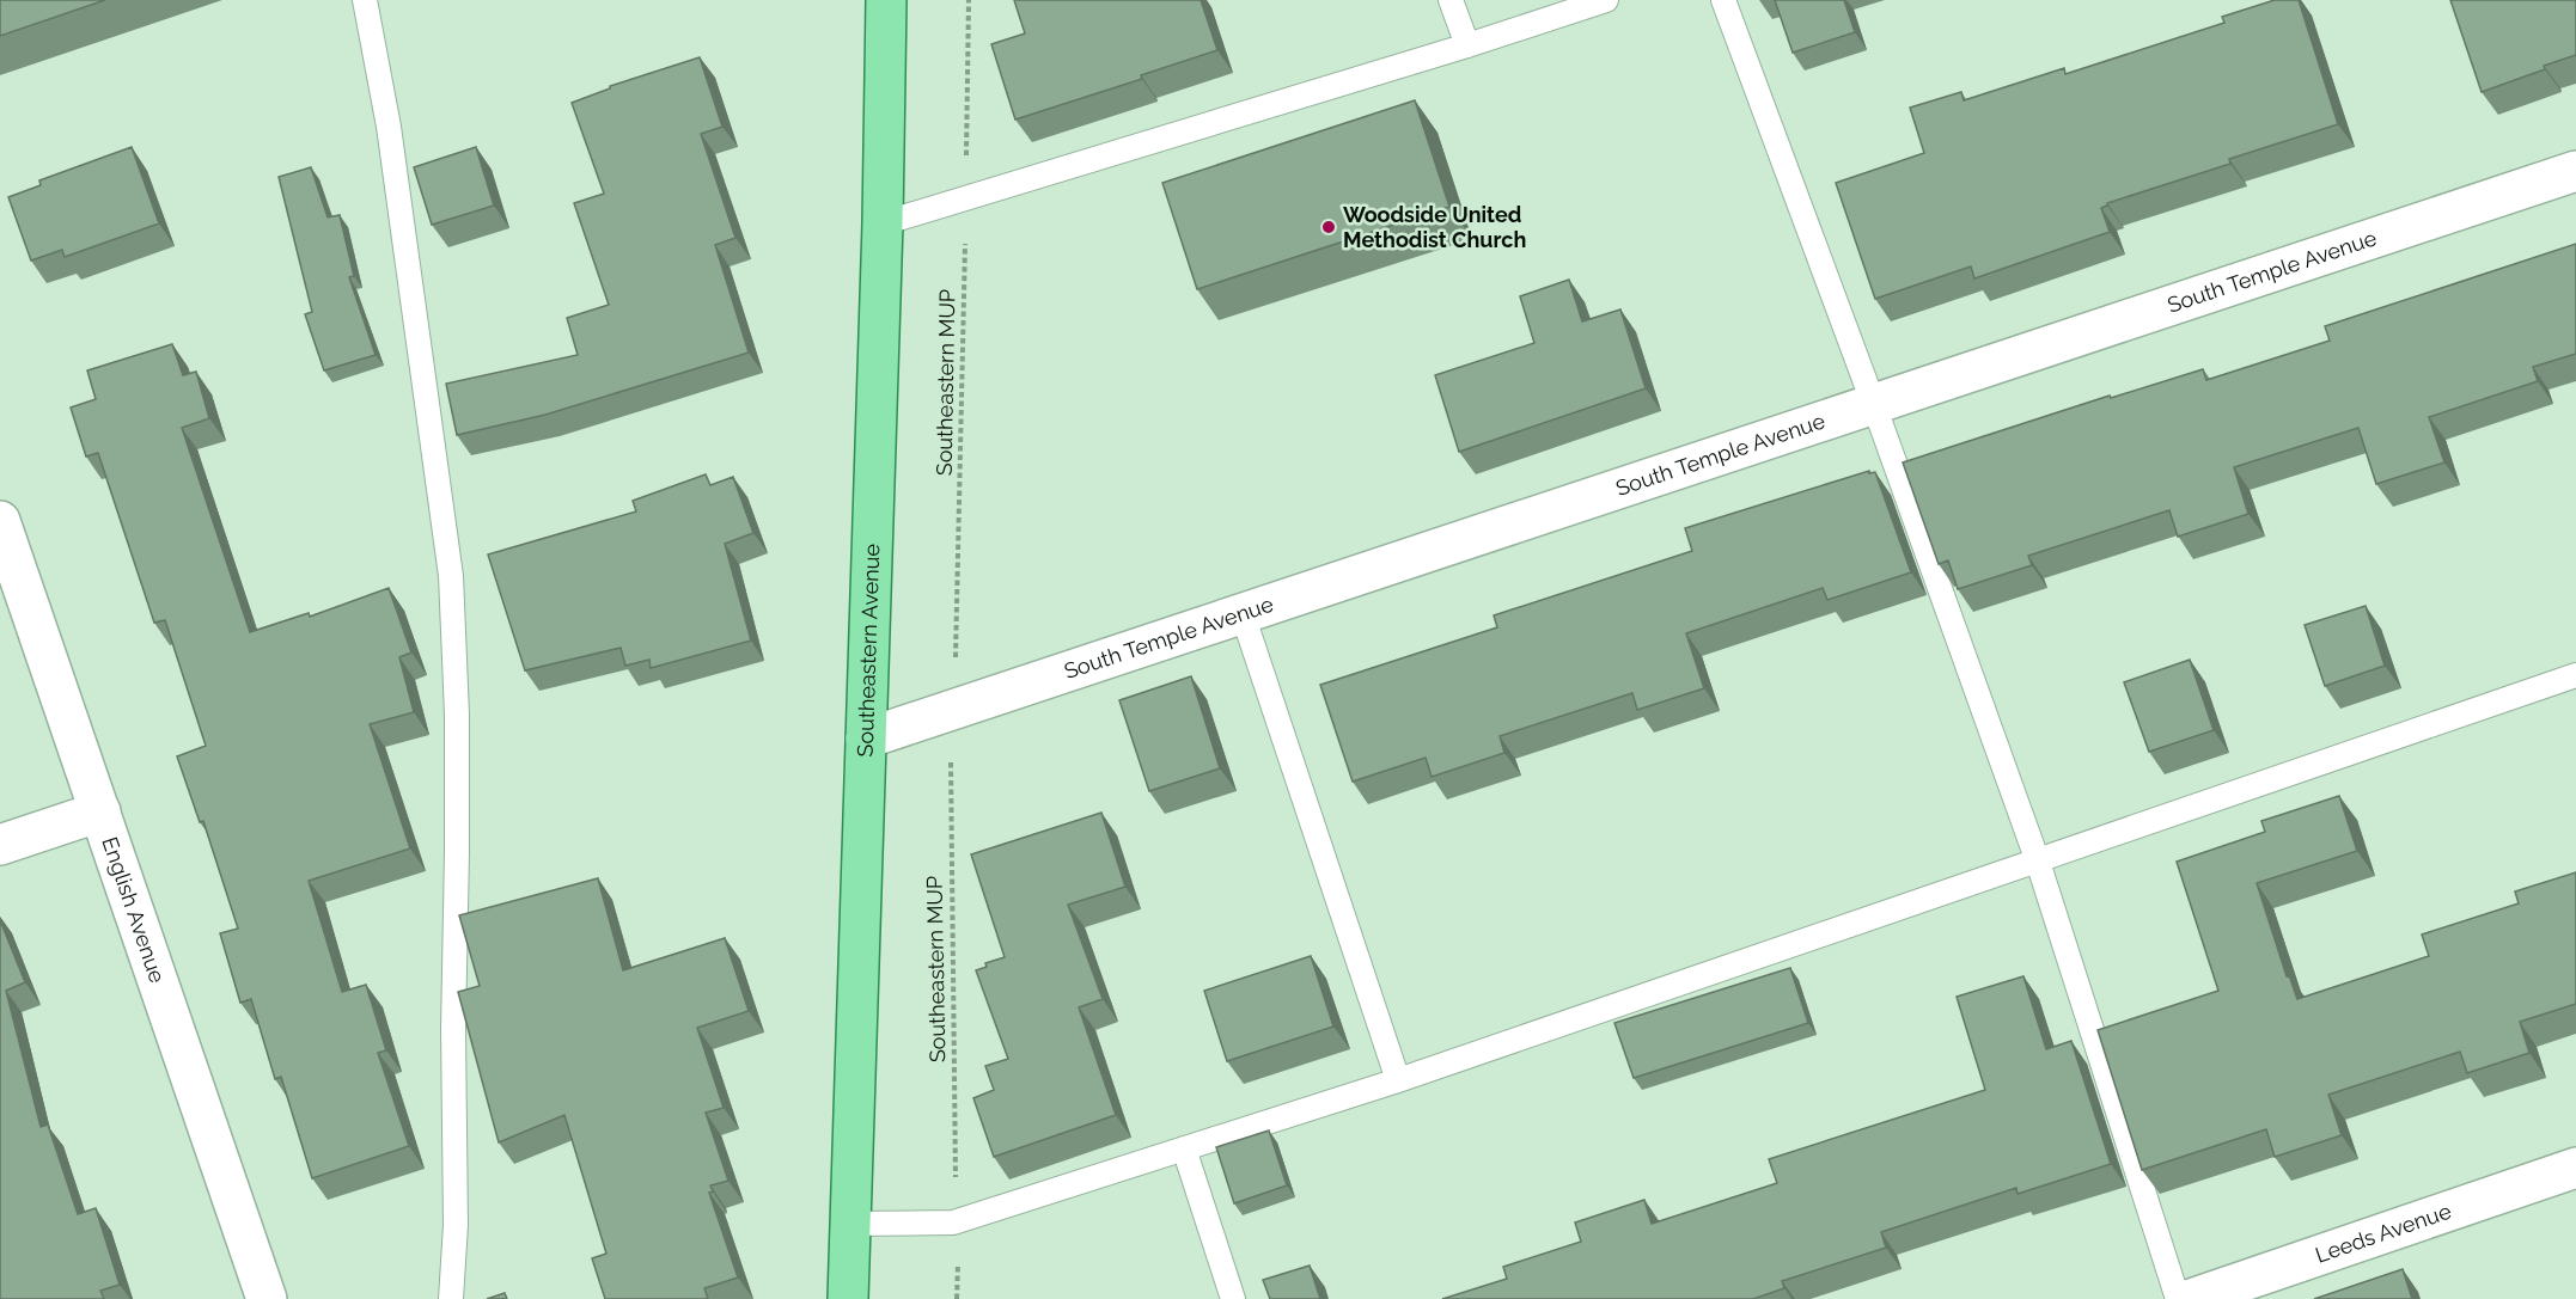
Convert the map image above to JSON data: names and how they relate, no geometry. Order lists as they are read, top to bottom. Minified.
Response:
{"streets":{"main road":["Southeastern Avenue"],"street":["South Temple Avenue","English Avenue","Leeds Avenue"],"path":["Southeastern MUP"]},"crossings":[["South Temple Avenue","Southeastern Avenue"]],"places":["Woodside United Methodist Church"]}
